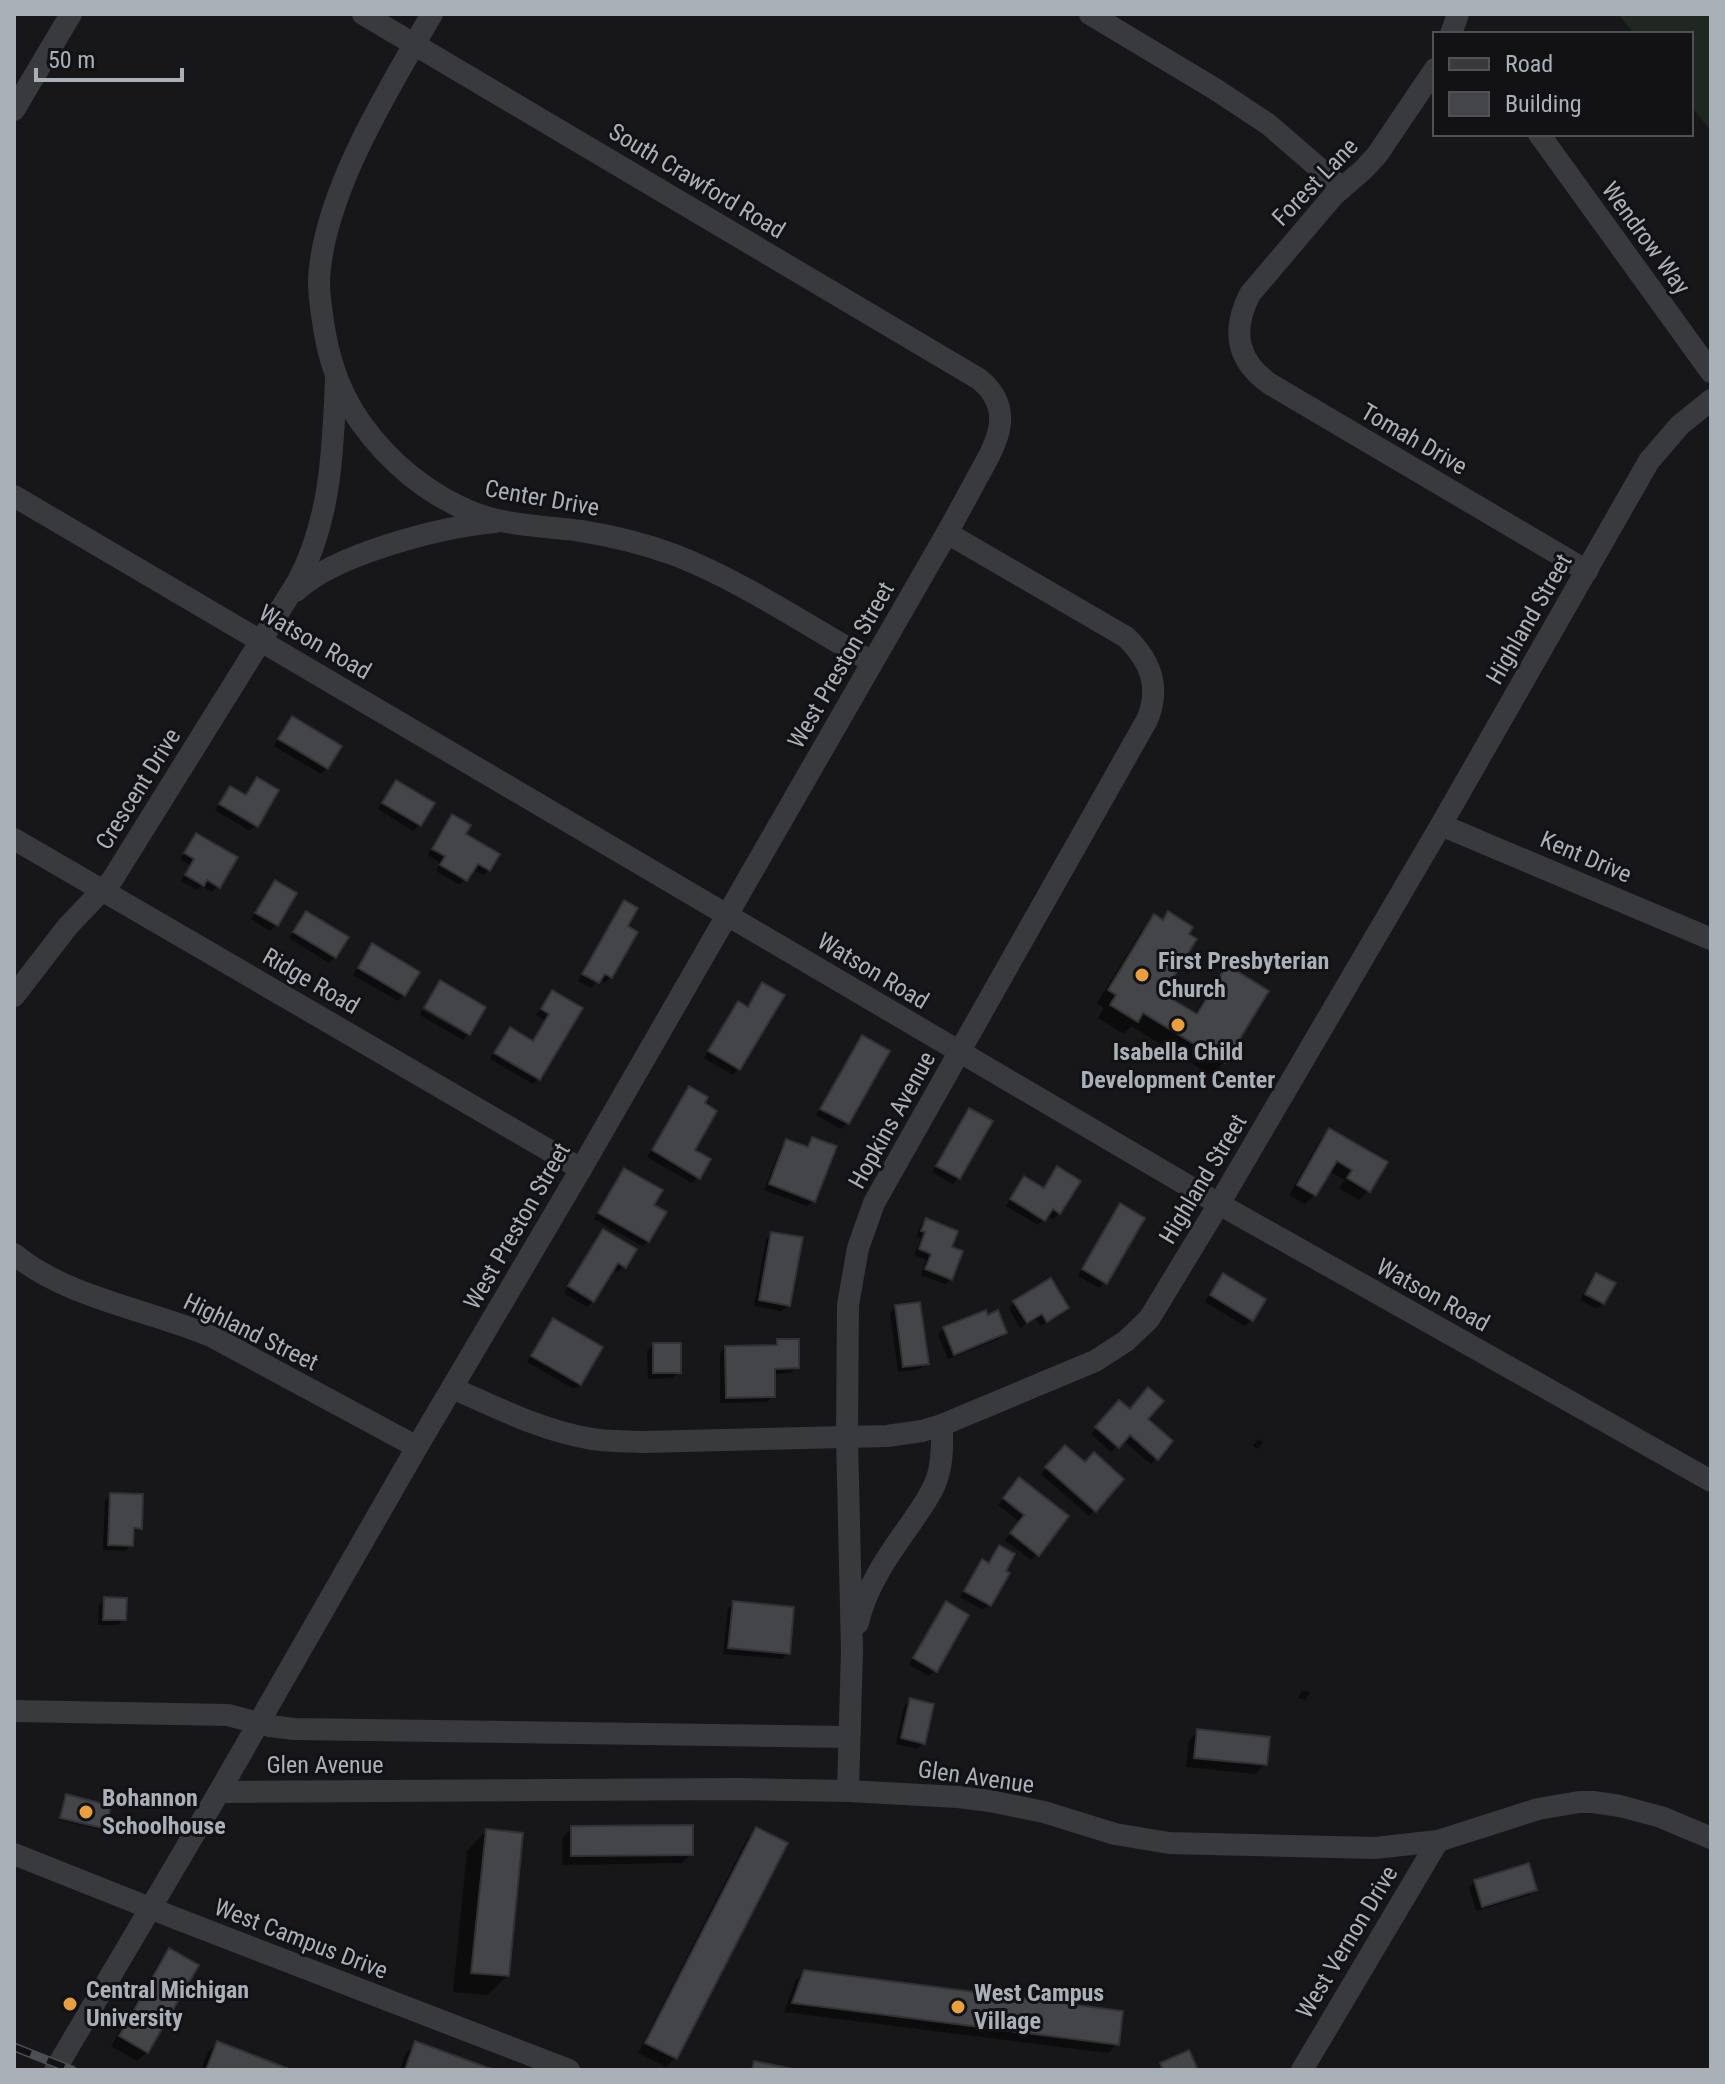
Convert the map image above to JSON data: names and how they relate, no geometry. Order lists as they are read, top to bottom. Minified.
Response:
{"streets":{"street":["South Crawford Road","Forest Lane","Wendrow Way","Tomah Drive","Center Drive","Highland Street","Watson Road","West Preston Street","Crescent Drive","Kent Drive","Ridge Road","Hopkins Avenue","Glen Avenue","West Campus Drive","West Vernon Drive"]},"crossings":[["South Crawford Road","Center Drive"],["South Crawford Road","West Preston Street"],["Forest Lane","Tomah Drive"],["Tomah Drive","Highland Street"],["Center Drive","West Preston Street"],["Center Drive","Crescent Drive"],["Highland Street","Watson Road"],["Highland Street","West Preston Street"],["Highland Street","Kent Drive"],["Highland Street","Hopkins Avenue"],["Watson Road","West Preston Street"],["Watson Road","Crescent Drive"],["Watson Road","Hopkins Avenue"],["West Preston Street","Ridge Road"],["West Preston Street","Hopkins Avenue"],["West Preston Street","Glen Avenue"],["West Preston Street","West Campus Drive"],["Crescent Drive","Ridge Road"],["Hopkins Avenue","Glen Avenue"],["Glen Avenue","West Vernon Drive"]],"places":["First Presbyterian Church","Isabella Child Development Center","Bohannon Schoolhouse","Central Michigan University","West Campus Village"],"legend":["Road","Building"],"scale_bar":"50 m"}
